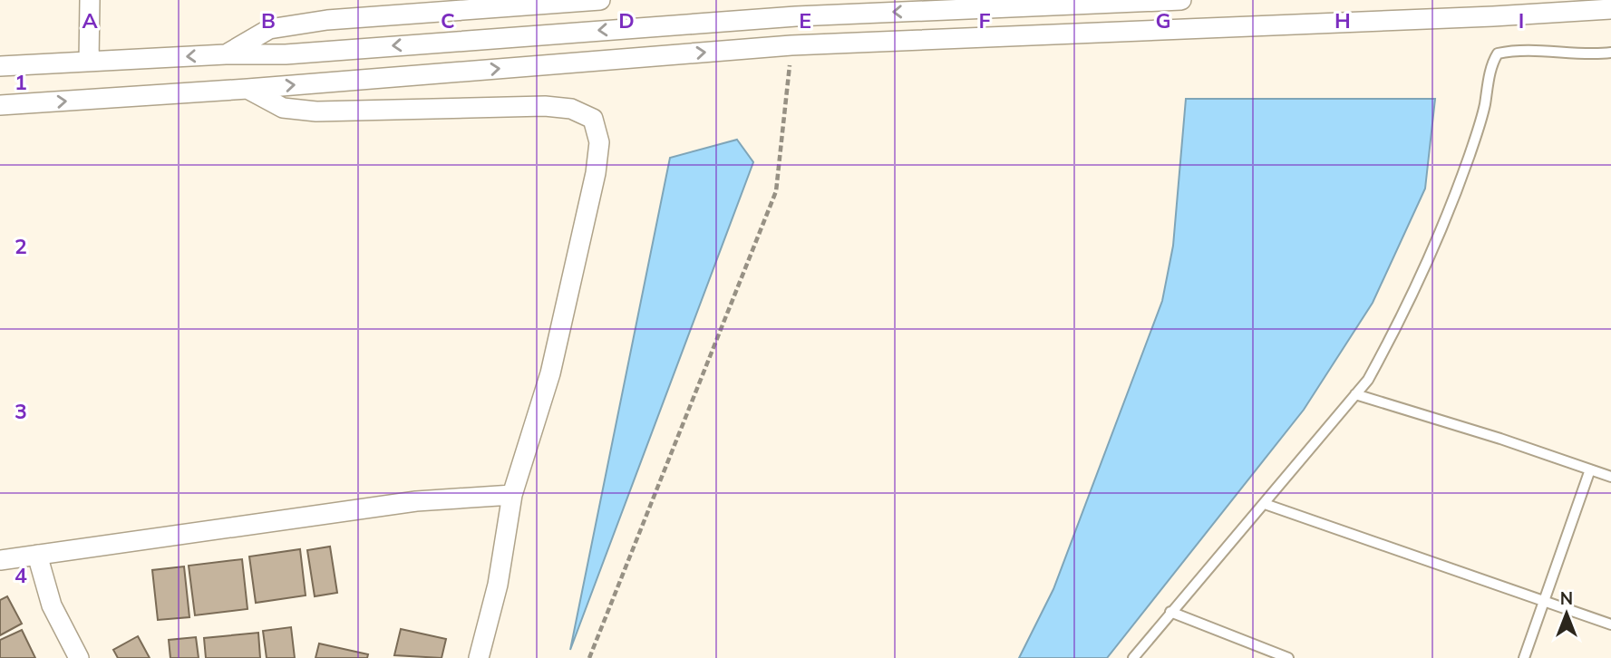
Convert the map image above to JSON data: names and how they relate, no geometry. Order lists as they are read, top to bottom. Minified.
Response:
{"north":"top","grid":{"columns":["A","B","C","D","E","F","G","H","I"],"rows":["1","2","3","4"]}}
